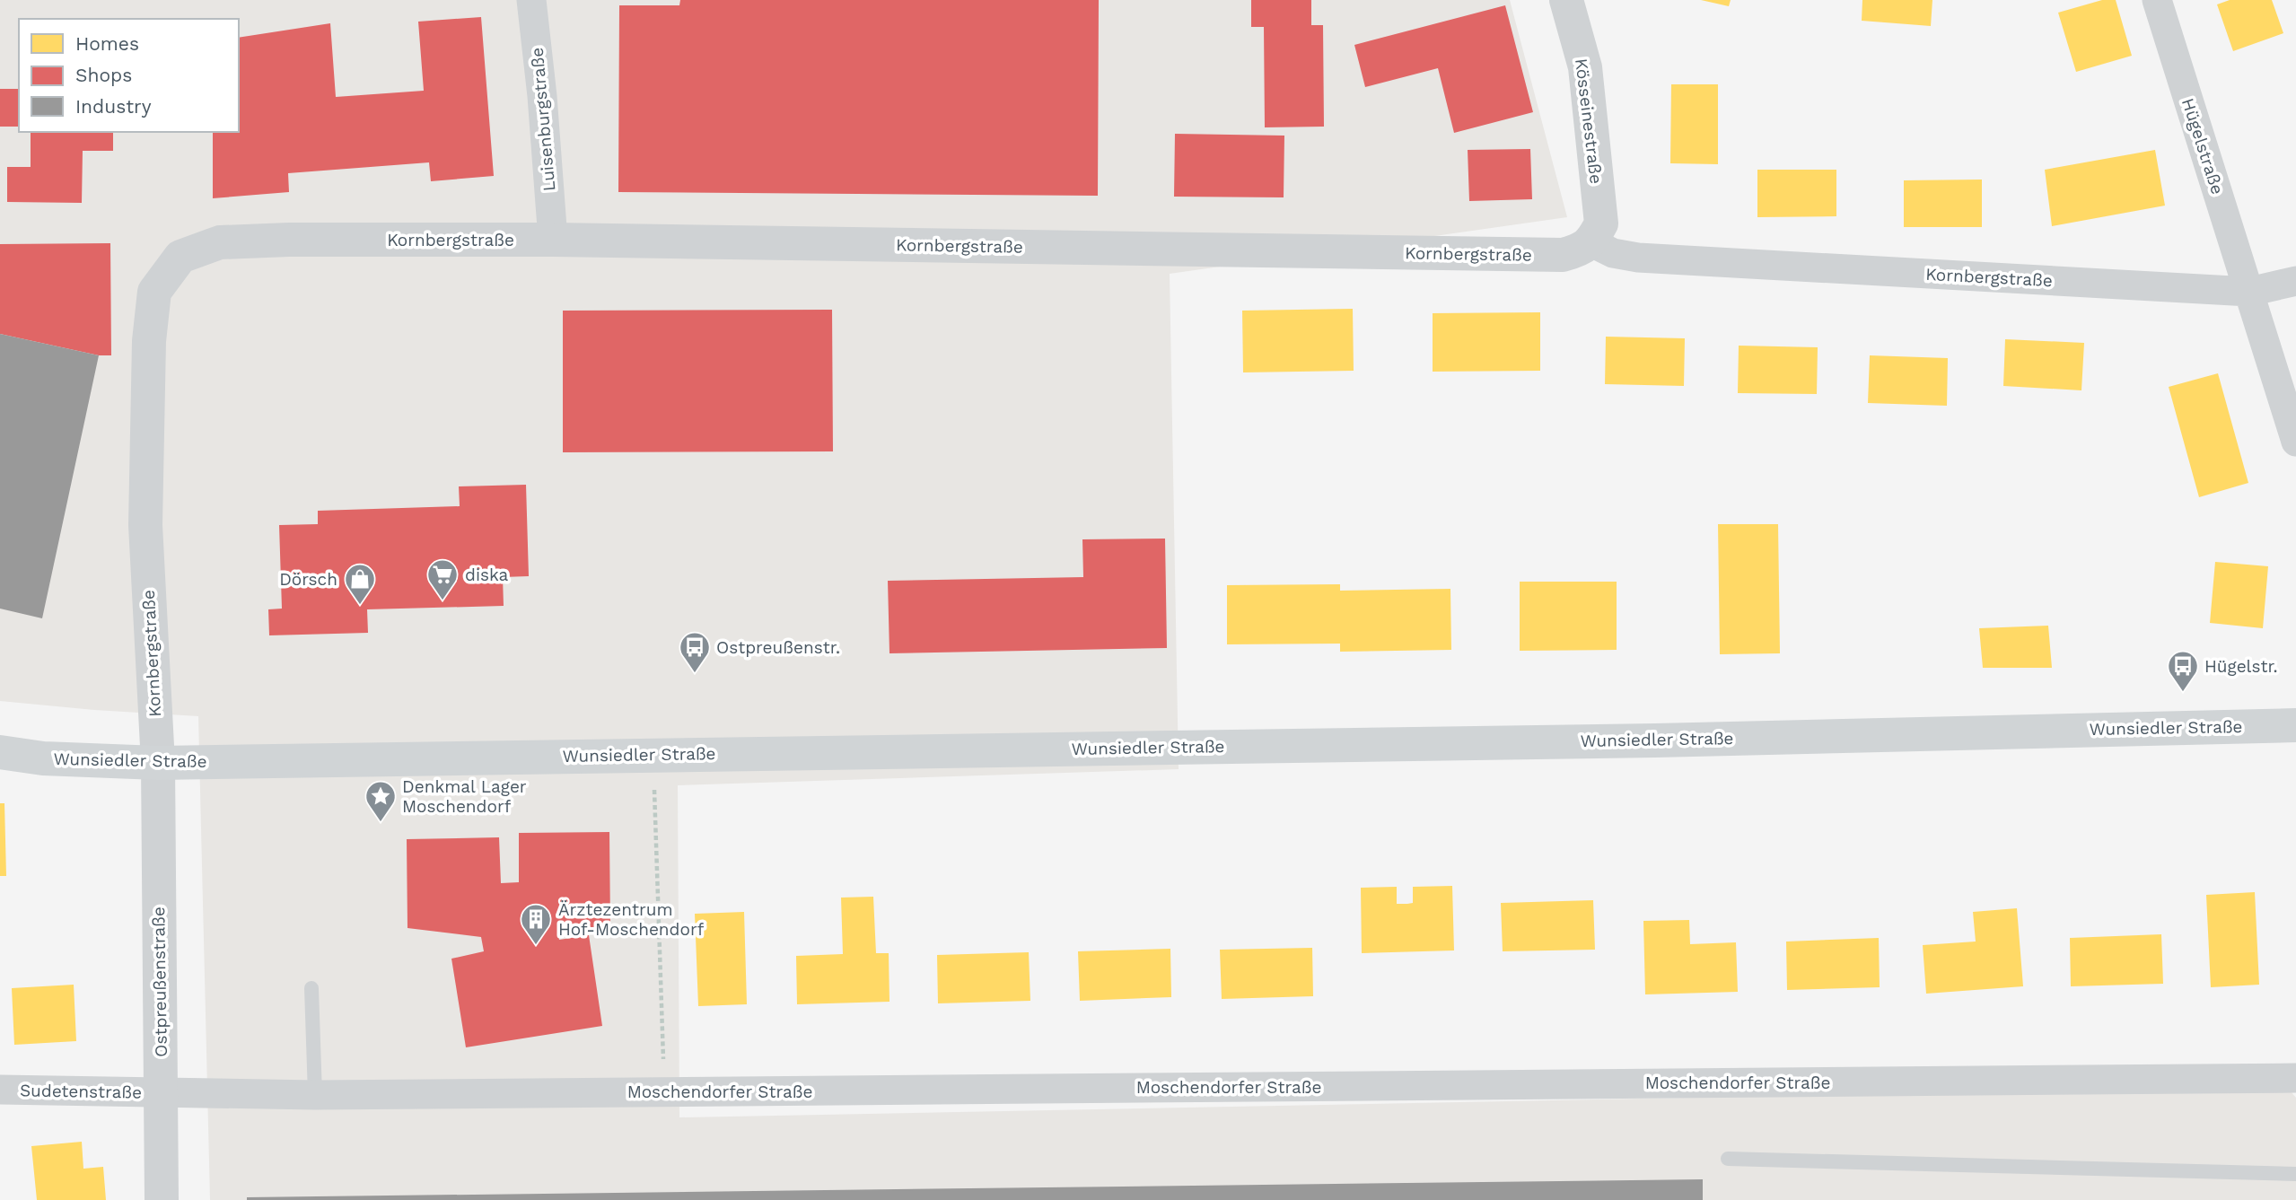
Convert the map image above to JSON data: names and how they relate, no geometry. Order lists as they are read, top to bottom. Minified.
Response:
{"streets":{"main road":["Wunsiedler Straße"],"street":["Luisenburgstraße","Kösseinestraße","Hügelstraße","Kornbergstraße","Ostpreußenstraße","Moschendorfer Straße","Sudetenstraße"]},"crossings":[["Luisenburgstraße","Kornbergstraße"],["Kösseinestraße","Kornbergstraße"],["Hügelstraße","Kornbergstraße"],["Kornbergstraße","Wunsiedler Straße"],["Kornbergstraße","Ostpreußenstraße"],["Wunsiedler Straße","Ostpreußenstraße"],["Ostpreußenstraße","Moschendorfer Straße"],["Ostpreußenstraße","Sudetenstraße"],["Moschendorfer Straße","Sudetenstraße"]],"places":{"supermarket":["diska"],"shop":["Dörsch"],"bus stop":["Ostpreußenstr.","Hügelstr."],"place":["Denkmal Lager Moschendorf"],"building":["Ärztezentrum Hof-Moschendorf"]},"legend":["Homes","Shops","Industry"]}
